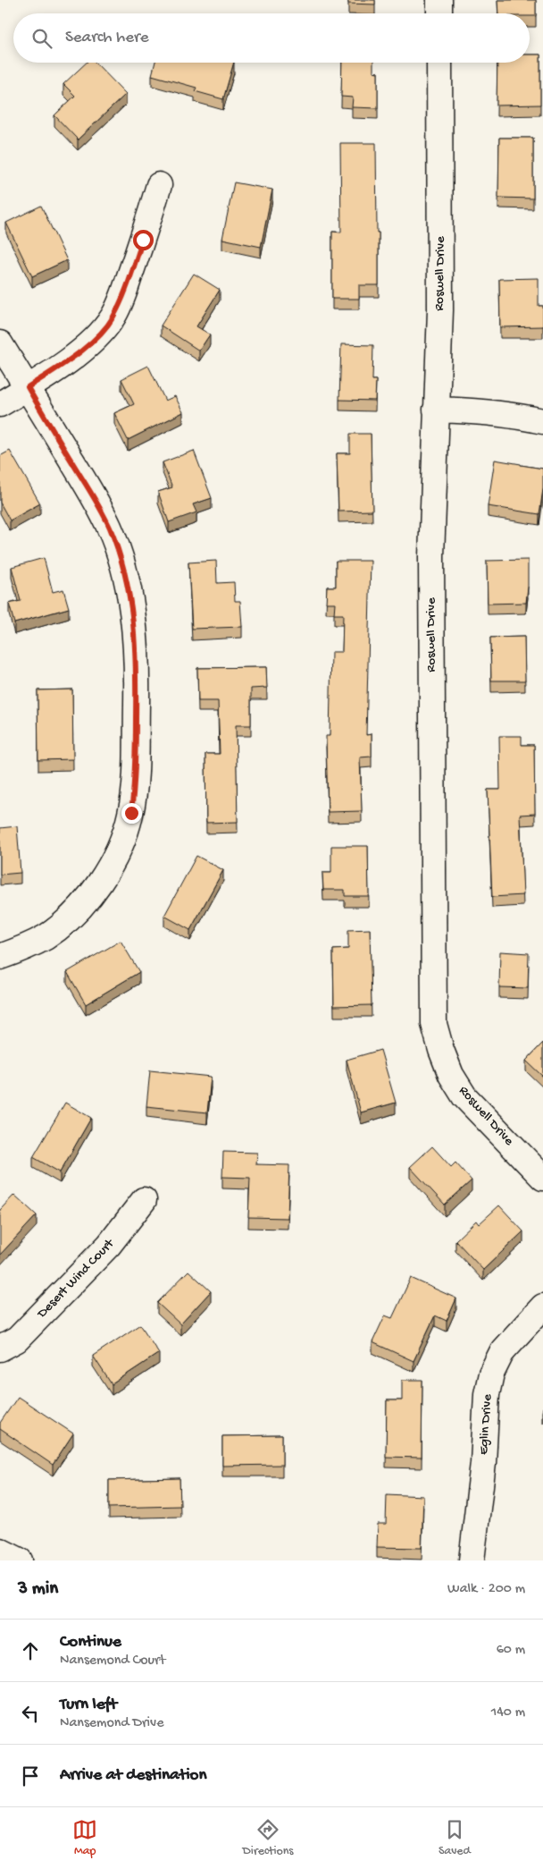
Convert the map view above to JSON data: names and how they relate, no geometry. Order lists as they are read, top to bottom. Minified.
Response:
{"streets":{"street":["Roswell Drive","Desert Wind Court","Eglin Drive"]},"page":{"search":"Search here","heading":["3 min","Walk · 200 m"],"list":[["Continue","Nansemond Court","60 m"],["Turn left","Nansemond Drive","140 m"],"Arrive at destination"],"nav":["Map","Directions","Saved"]}}
